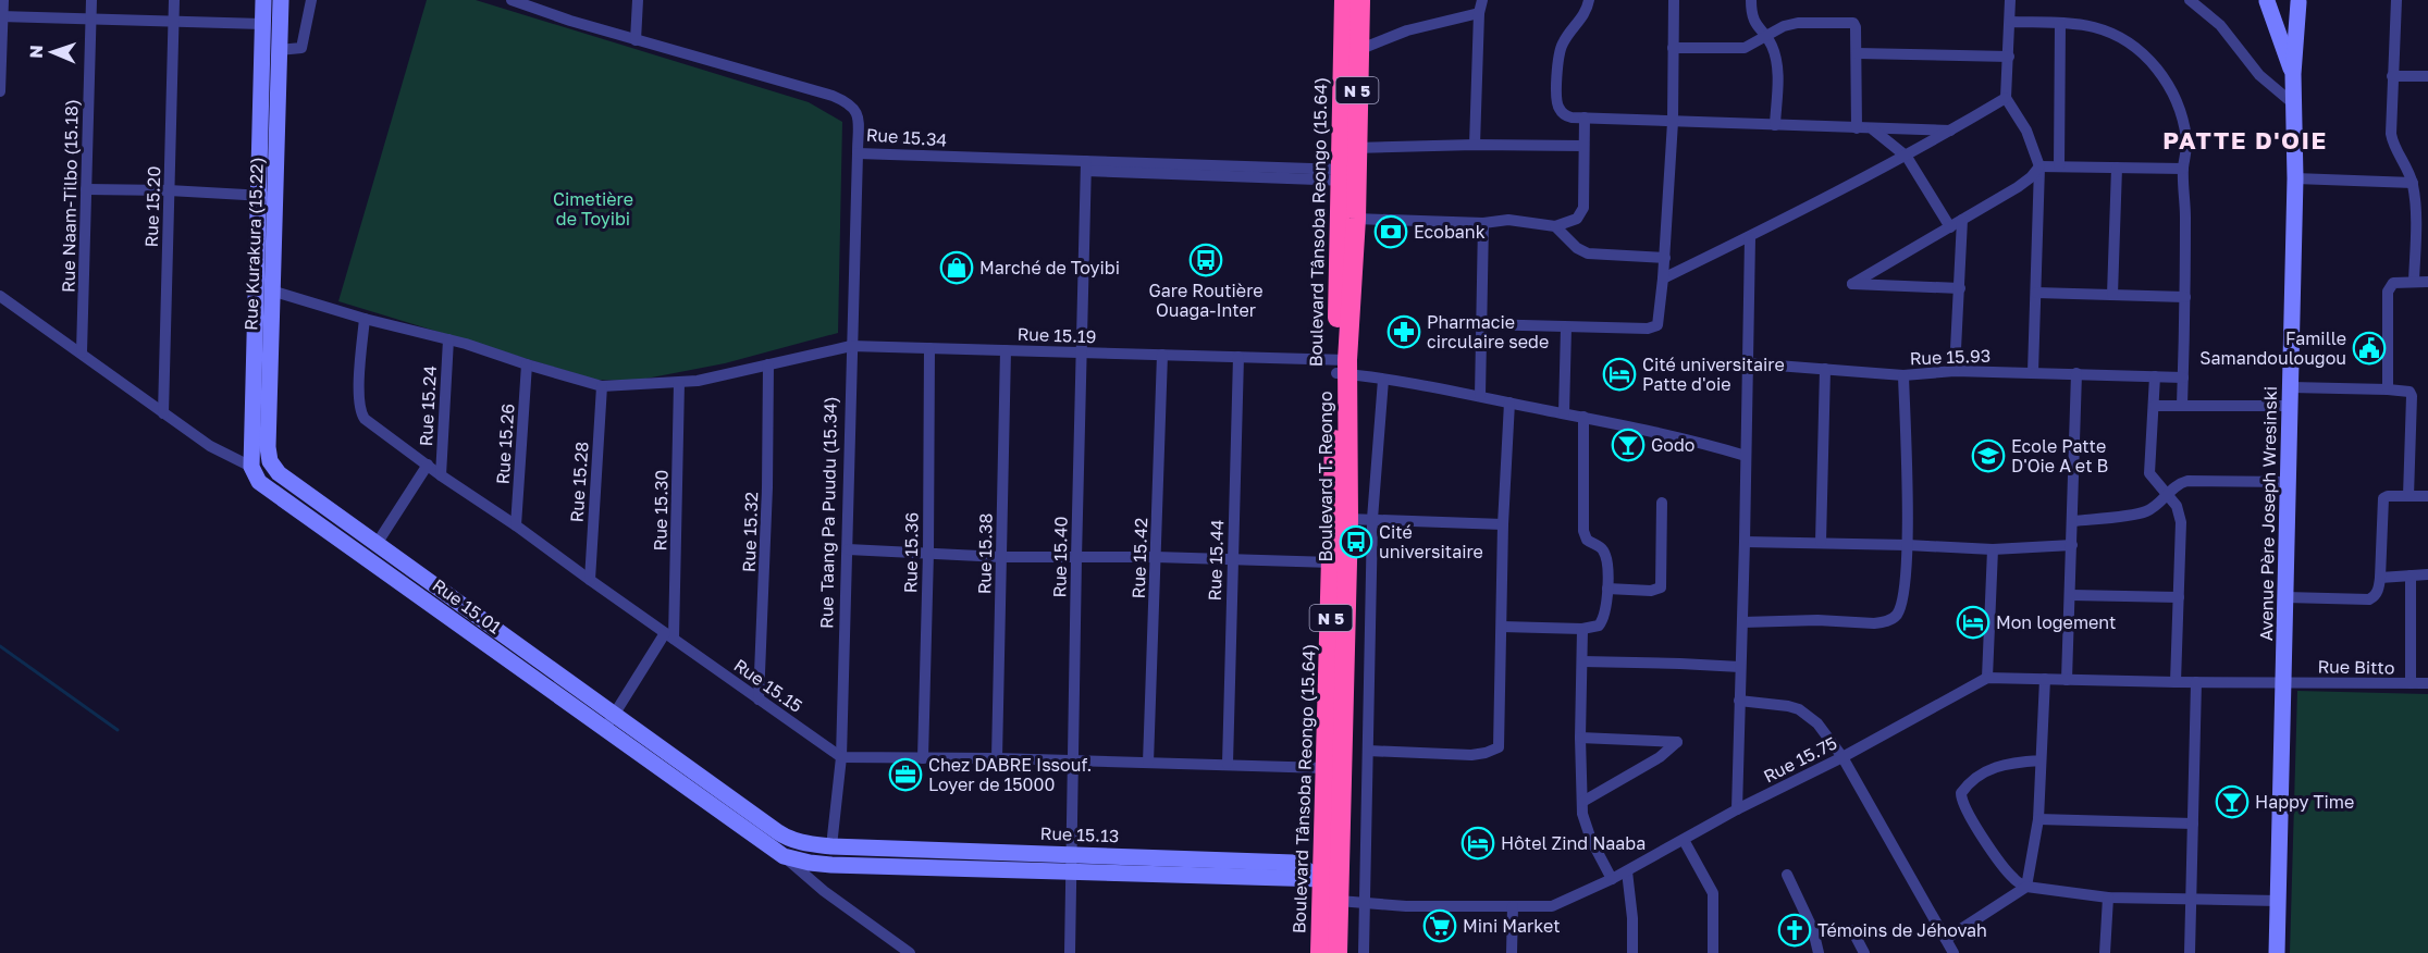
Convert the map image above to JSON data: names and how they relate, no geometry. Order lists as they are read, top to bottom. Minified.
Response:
{"streets":{"highway":["N 5","Boulevard Tânsoba Reongo (15.64)","Boulevard T. Reongo"],"main road":["Rue Kurakura (15.22)","Avenue Père Joseph Wresinski","Rue 15.01","Rue 15.13"],"street":["Rue 15.34","Rue Naam-Tilbo (15.18)","Rue 15.20","Rue 15.19","Rue 15.93","Rue 15.24","Rue 15.26","Rue 15.28","Rue 15.30","Rue Taang Pa Puudu (15.34)","Rue 15.32","Rue 15.36","Rue 15.38","Rue 15.40","Rue 15.42","Rue 15.44","Rue Bitto","Rue 15.15","Rue 15.75"]},"crossings":[["N 5","Boulevard Tânsoba Reongo (15.64)"],["Rue 15.34","Boulevard Tânsoba Reongo (15.64)"],["Rue 15.34","Boulevard T. Reongo"],["Rue 15.34","Rue Taang Pa Puudu (15.34)"],["Rue 15.34","Rue 15.40"],["Rue Naam-Tilbo (15.18)","Rue 15.01"],["Rue 15.20","Rue 15.01"],["Boulevard Tânsoba Reongo (15.64)","Rue 15.19"],["Boulevard Tânsoba Reongo (15.64)","Boulevard T. Reongo"],["Boulevard Tânsoba Reongo (15.64)","Rue 15.13"],["Rue Kurakura (15.22)","Rue 15.19"],["Rue Kurakura (15.22)","Rue 15.01"],["Rue 15.19","Rue 15.24"],["Rue 15.19","Rue 15.26"],["Rue 15.19","Boulevard T. Reongo"],["Rue 15.19","Rue 15.28"],["Rue 15.19","Rue 15.30"],["Rue 15.19","Rue Taang Pa Puudu (15.34)"],["Rue 15.19","Rue 15.32"],["Rue 15.19","Rue 15.36"],["Rue 15.19","Rue 15.38"],["Rue 15.19","Rue 15.40"],["Rue 15.19","Rue 15.42"],["Rue 15.19","Rue 15.44"],["Rue 15.19","Rue 15.15"],["Rue 15.24","Rue 15.01"],["Rue 15.24","Rue 15.15"],["Rue 15.26","Rue 15.15"],["Boulevard T. Reongo","Rue 15.75"],["Boulevard T. Reongo","Rue 15.13"],["Rue 15.28","Rue 15.15"],["Rue 15.30","Rue 15.15"],["Rue Taang Pa Puudu (15.34)","Rue 15.01"],["Rue Taang Pa Puudu (15.34)","Rue 15.15"],["Rue Taang Pa Puudu (15.34)","Rue 15.13"],["Avenue Père Joseph Wresinski","Rue Bitto"],["Avenue Père Joseph Wresinski","Rue 15.75"],["Rue 15.32","Rue 15.15"],["Rue 15.40","Rue 15.13"],["Rue 15.01","Rue 15.13"],["Rue Bitto","Rue 15.75"],["Rue 15.75","Rue 15.13"]],"districts":["PATTE D'OIE"],"parks":["Cimetière de Toyibi"],"places":{"bank":["Ecobank"],"bus stop":["Gare Routière Ouaga-Inter","Cité universitaire"],"shop":["Marché de Toyibi"],"pharmacy":["Pharmacie circulaire sede"],"public building":["Famille Samandoulougou"],"hotel":["Cité universitaire Patte d'oie","Mon logement","Hôtel Zind Naaba"],"bar":["Godo","Happy Time"],"school or university":["Ecole Patte D'Oie A et B"],"office":["Chez DABRE Issouf. Loyer de 15000"],"supermarket":["Mini Market"],"church":["Témoins de Jéhovah"]},"north":"left"}
